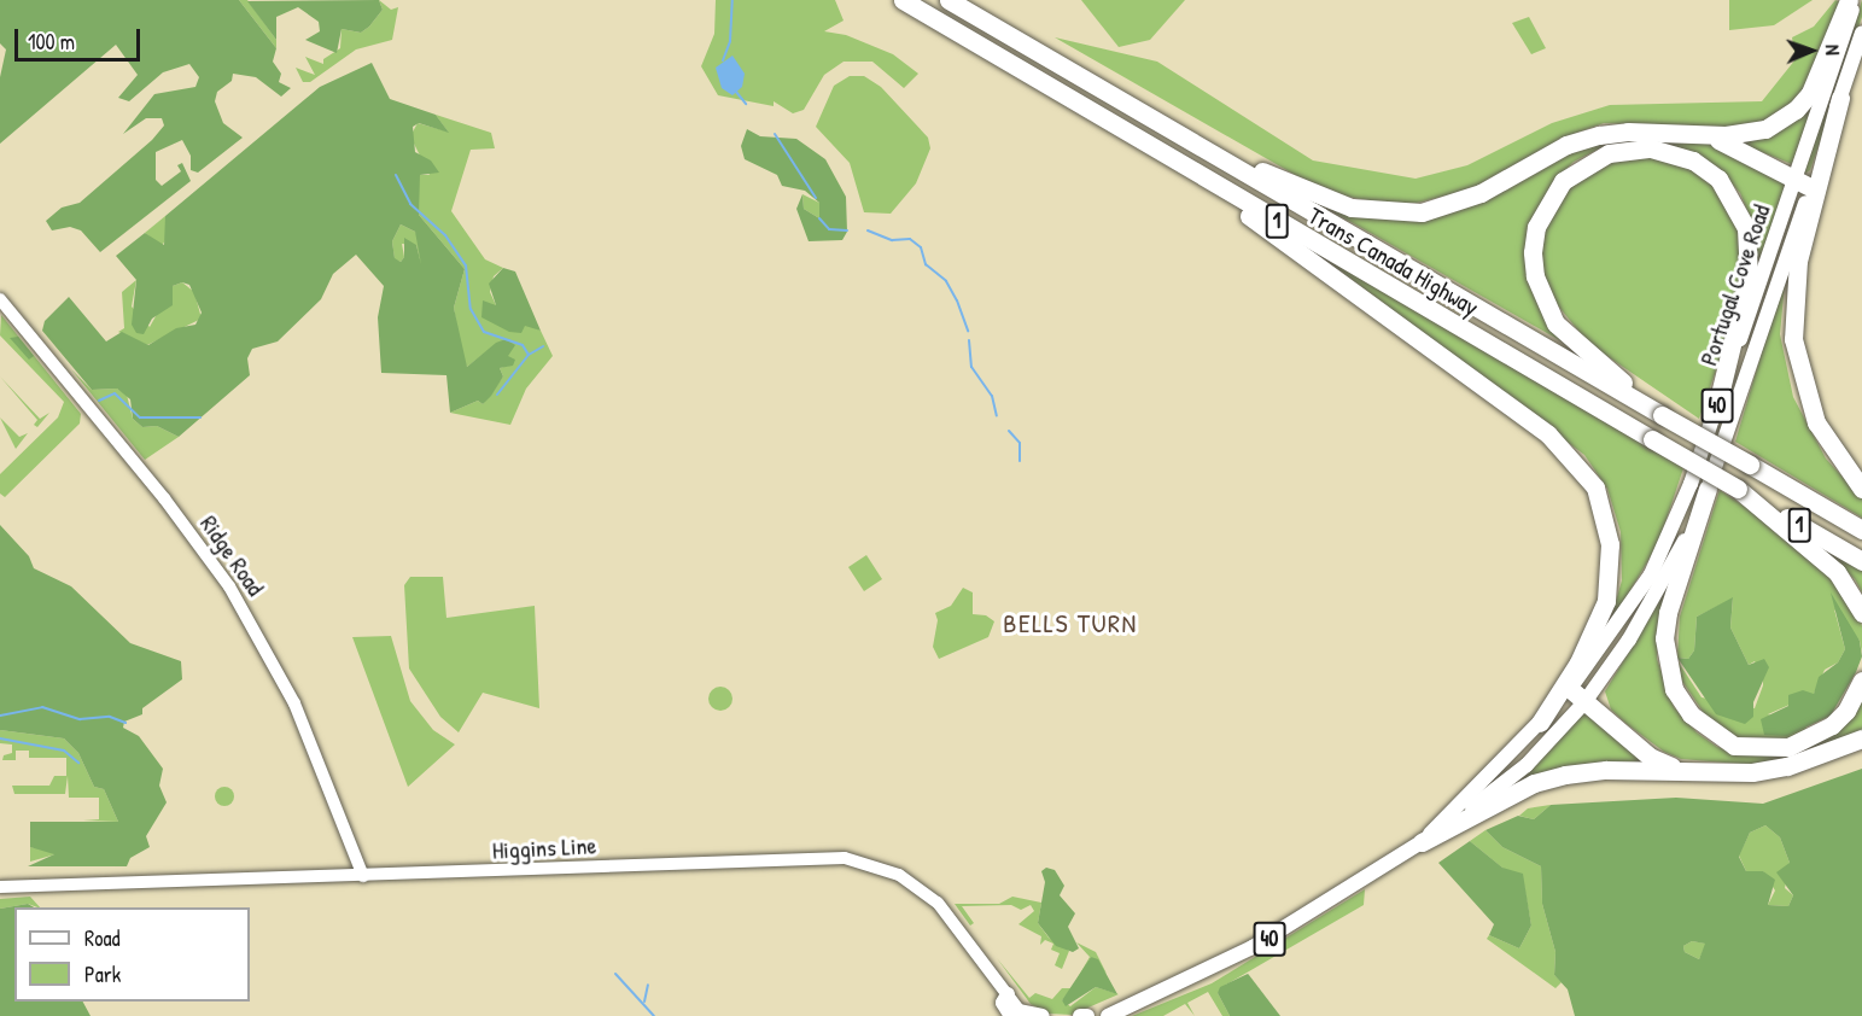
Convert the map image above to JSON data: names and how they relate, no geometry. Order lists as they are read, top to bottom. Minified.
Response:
{"streets":{"highway":["1","Trans Canada Highway"],"main road":["Portugal Cove Road","40"],"street":["Ridge Road","Higgins Line"]},"crossings":[["Ridge Road","Higgins Line"]],"districts":["BELLS TURN"],"legend":["Road","Park"],"scale_bar":"100 m","north":"right"}
